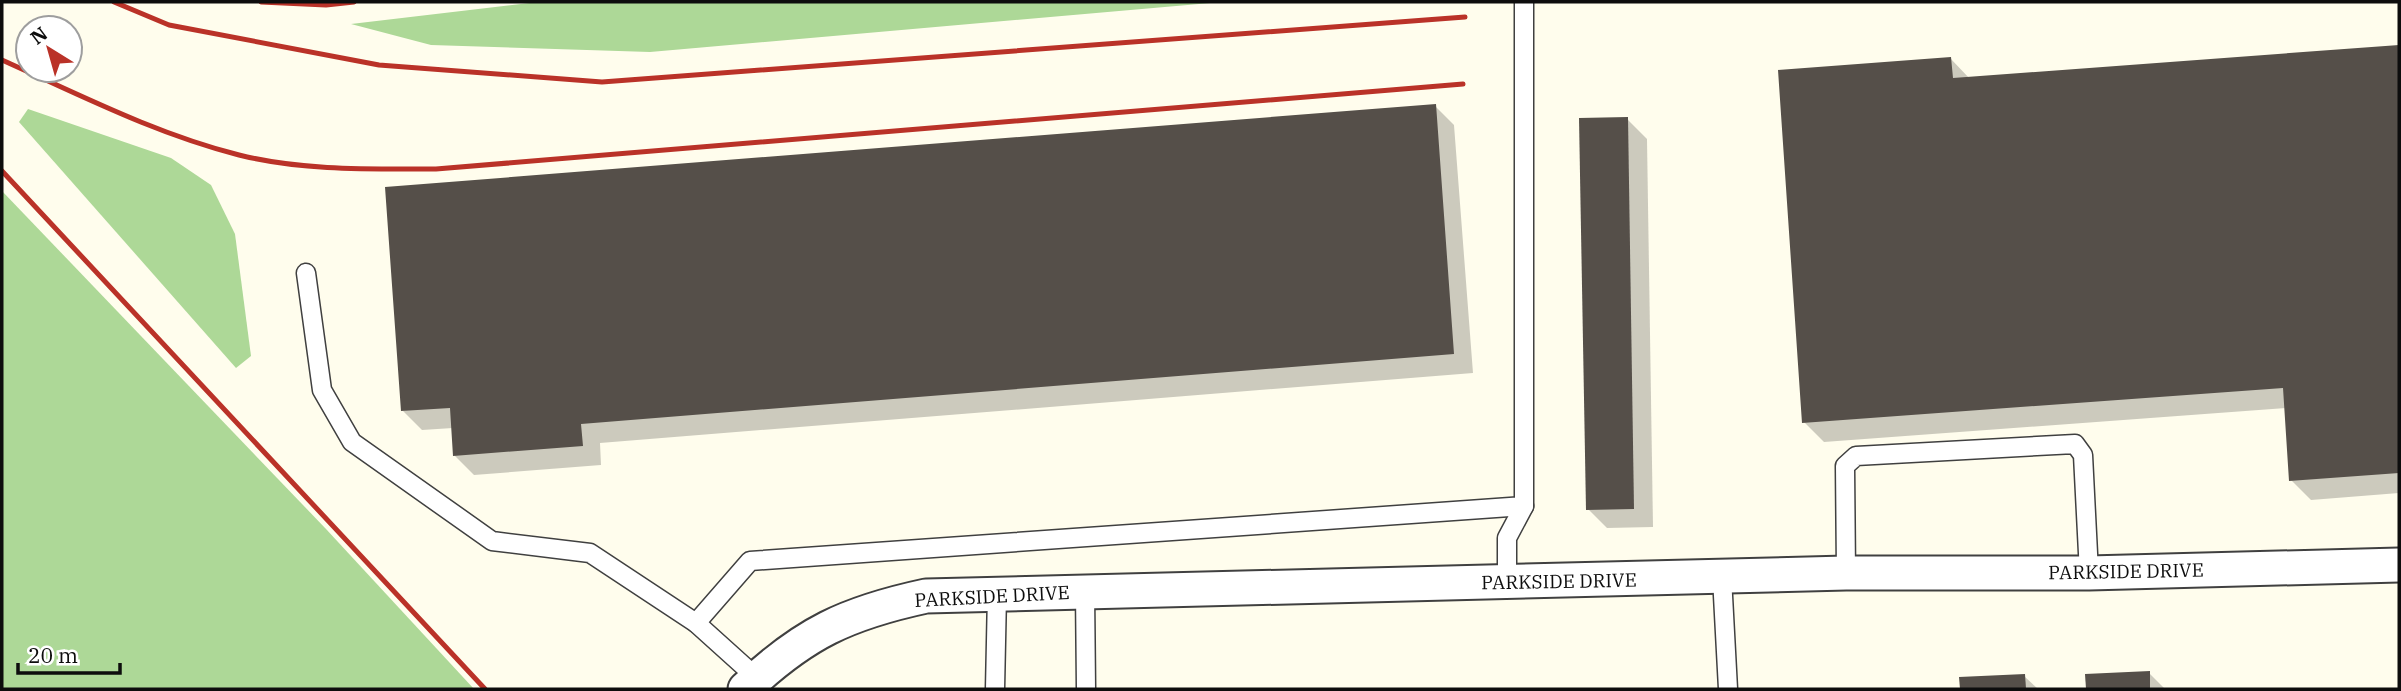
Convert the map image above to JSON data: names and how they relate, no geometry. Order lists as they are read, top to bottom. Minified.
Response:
{"streets":{"street":["PARKSIDE DRIVE"]},"scale_bar":"20 m","north":"top left"}
